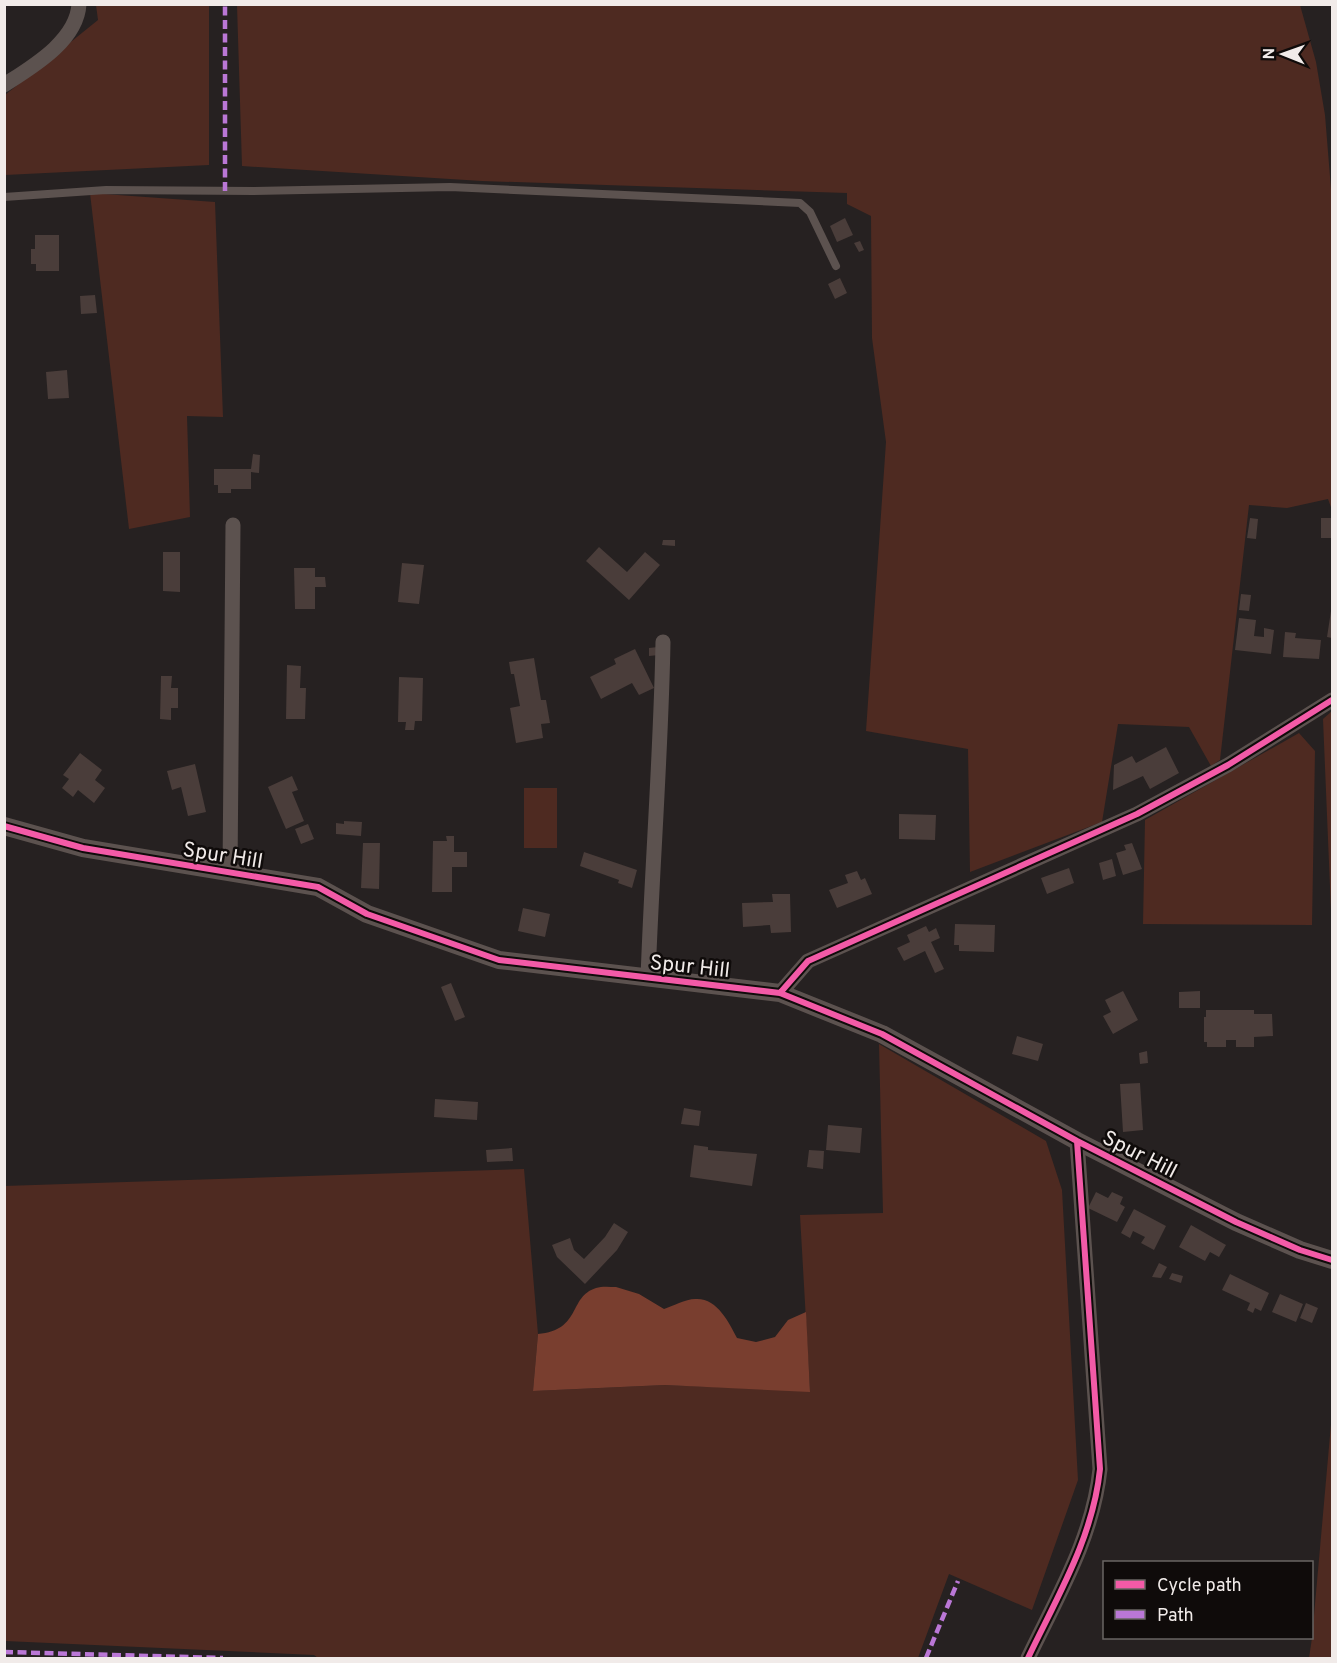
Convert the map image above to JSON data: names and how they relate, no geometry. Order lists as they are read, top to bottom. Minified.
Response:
{"streets":{"street":["Spur Hill"]},"legend":["Cycle path","Path"],"north":"left"}
